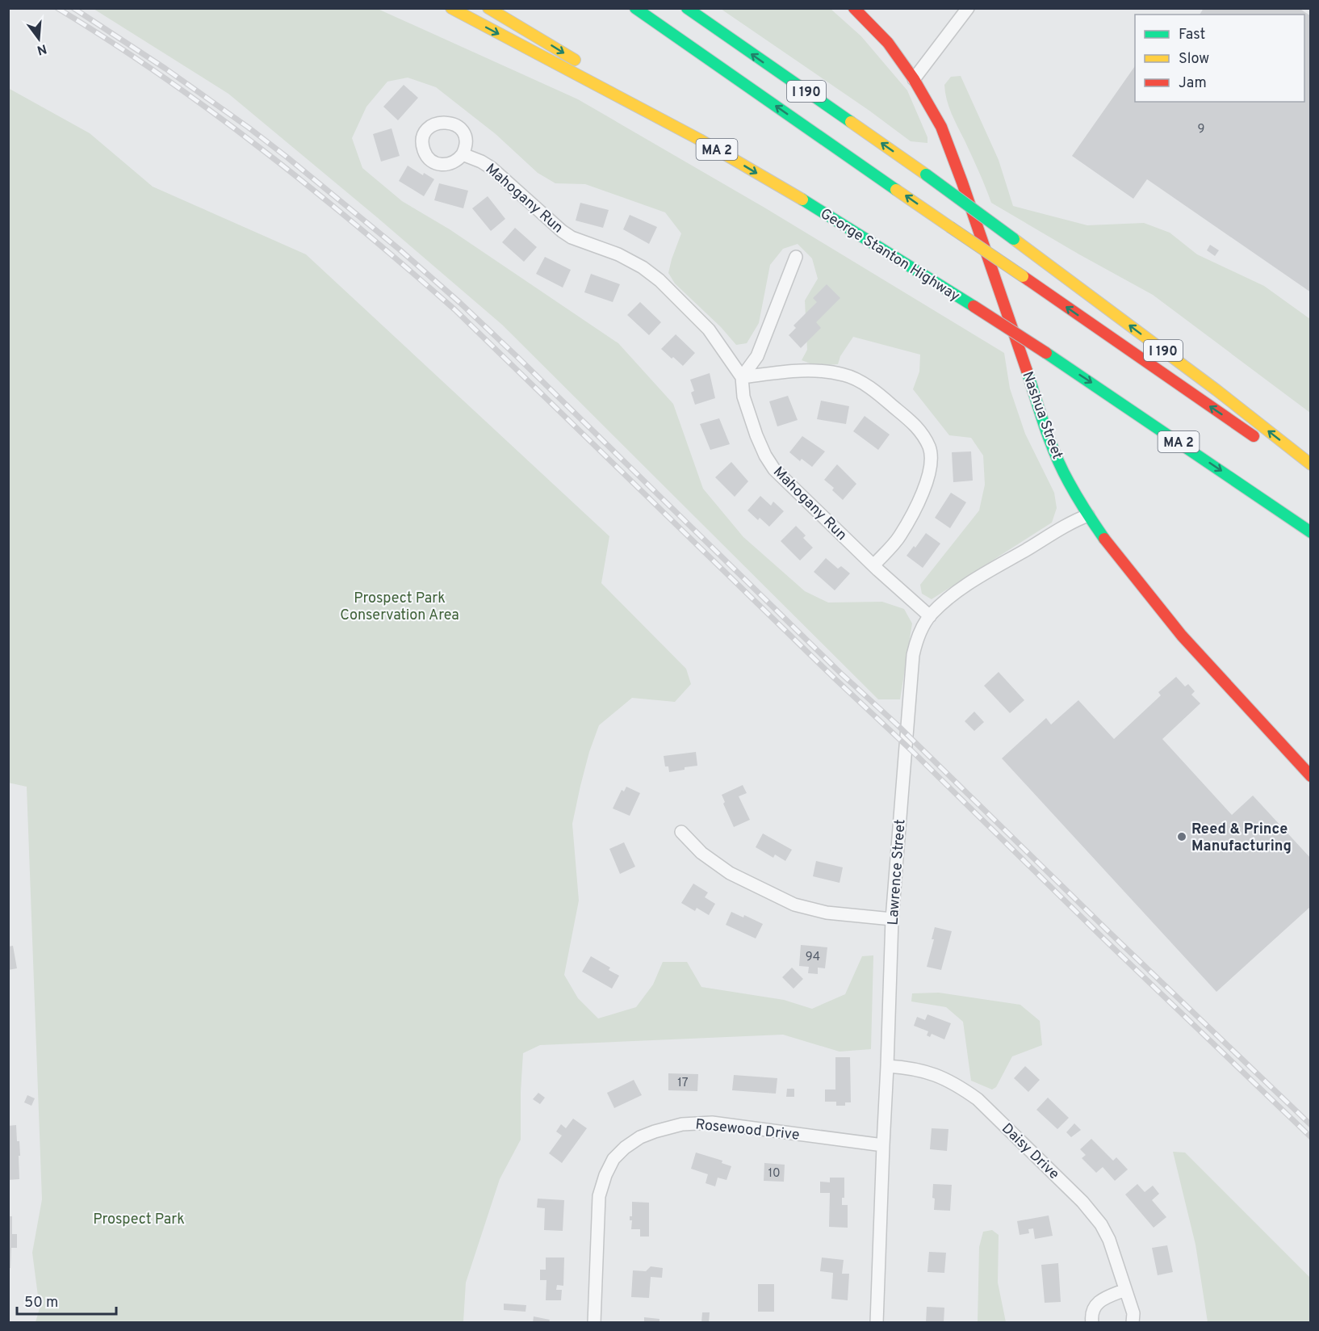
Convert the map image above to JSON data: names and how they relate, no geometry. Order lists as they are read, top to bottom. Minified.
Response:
{"streets":{"main road":["I 190","MA 2","George Stanton Highway","Nashua Street"],"street":["Mahogany Run","Lawrence Street","Rosewood Drive","Daisy Drive"]},"crossings":[["Mahogany Run","Lawrence Street"],["Nashua Street","Lawrence Street"],["Lawrence Street","Rosewood Drive"],["Lawrence Street","Daisy Drive"]],"parks":["Prospect Park Conservation Area","Prospect Park"],"places":["Reed & Prince Manufacturing"],"house_numbers":["9","94","17","10"],"legend":["Fast","Slow","Jam"],"scale_bar":"50 m","north":"bottom"}
